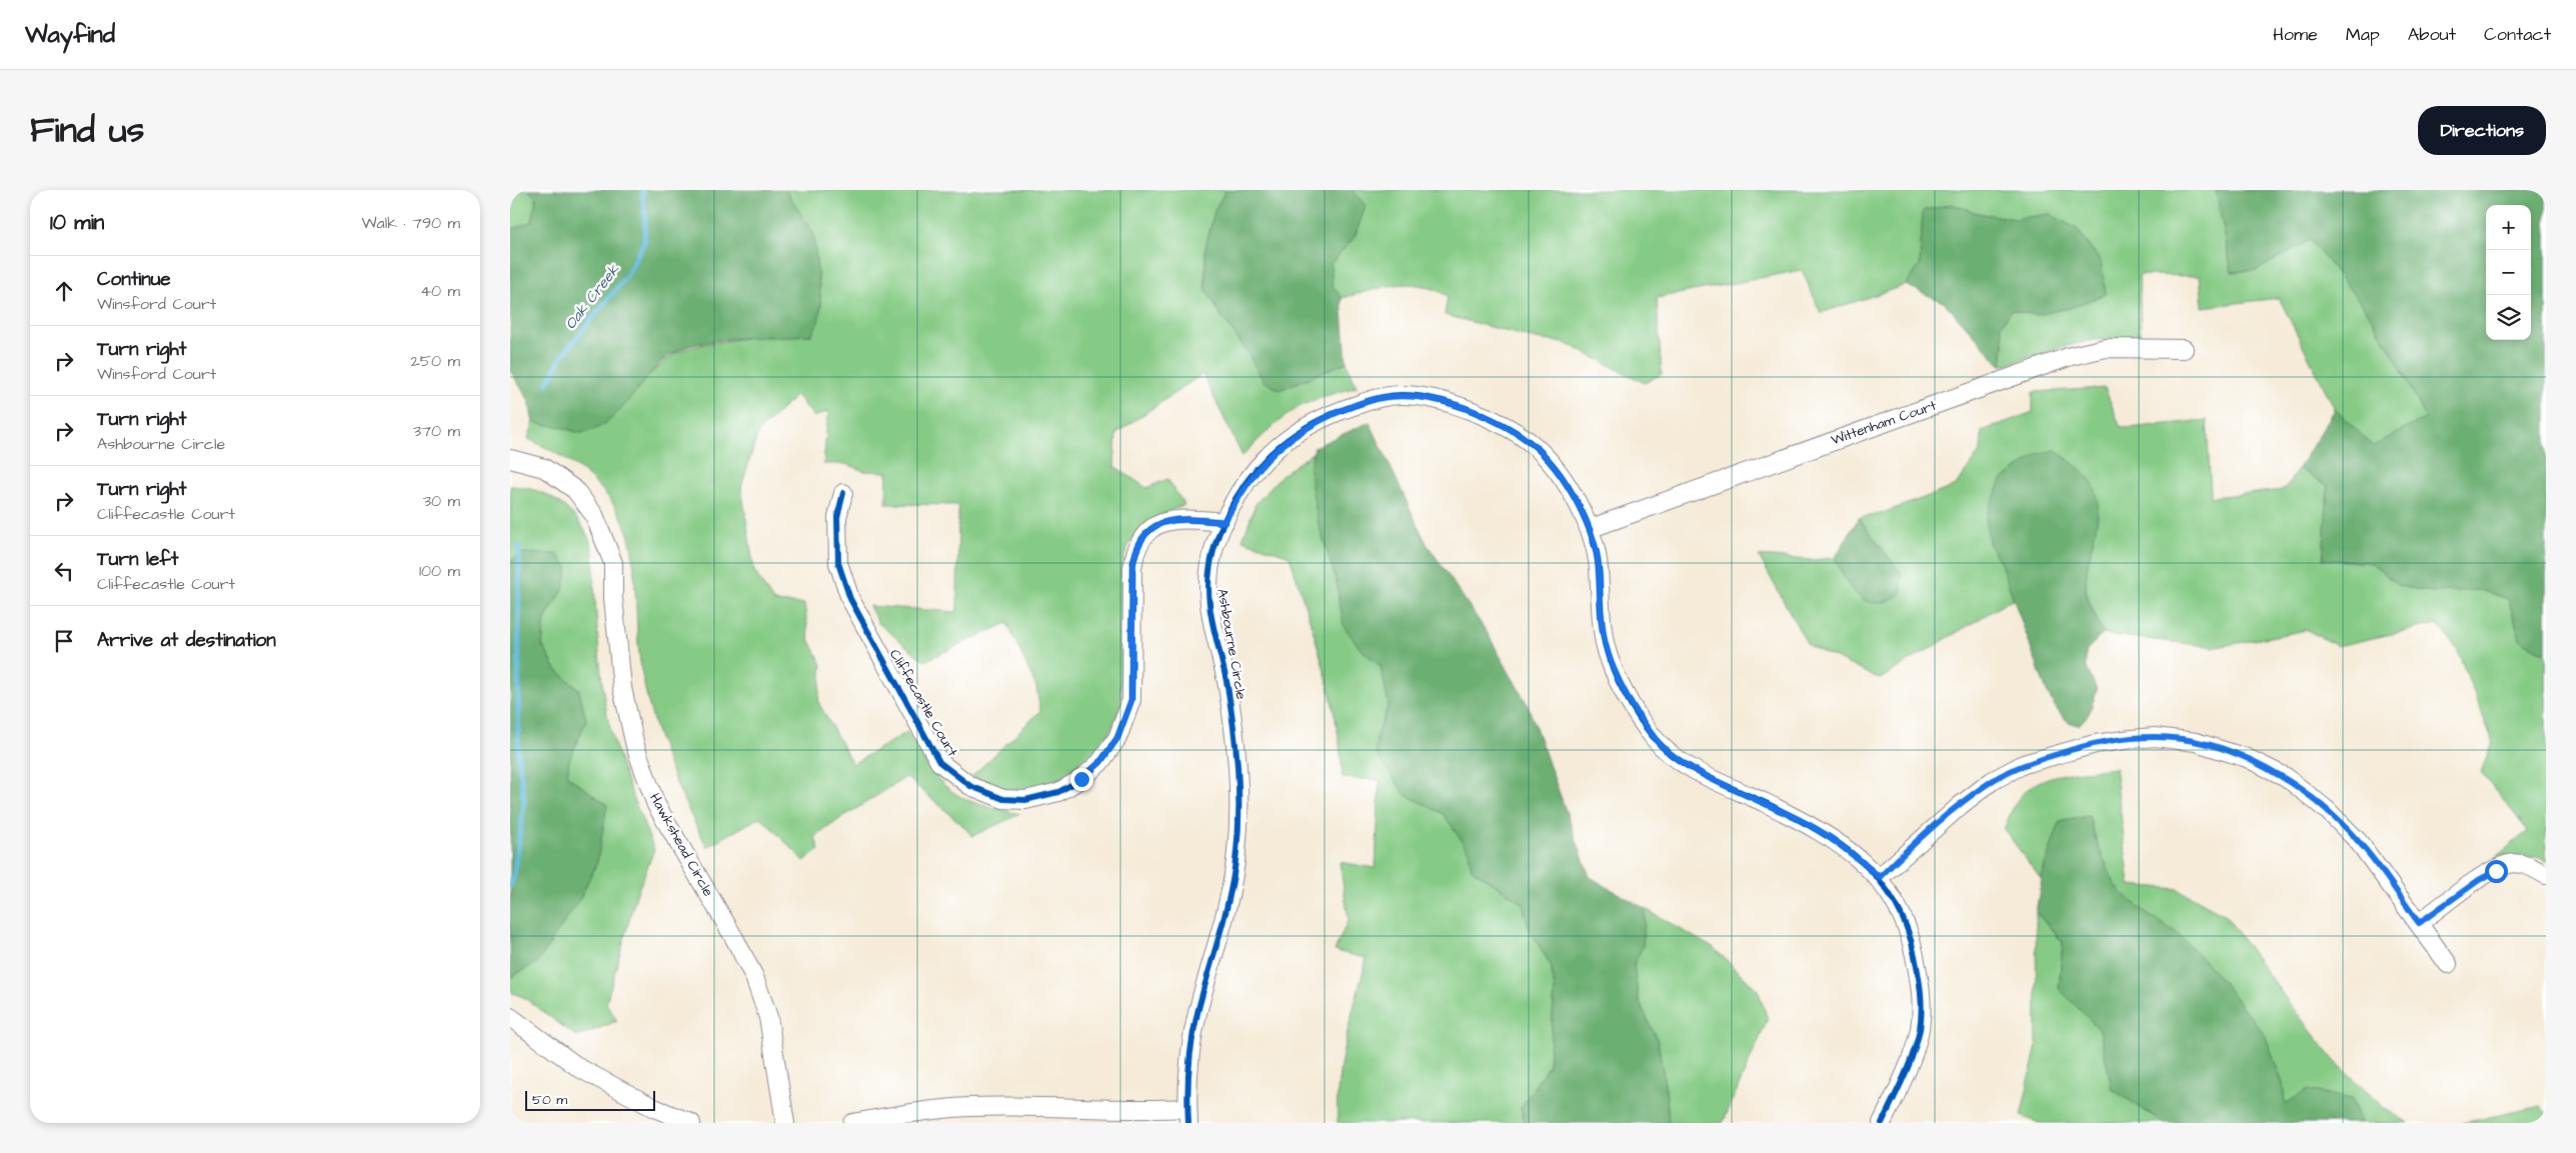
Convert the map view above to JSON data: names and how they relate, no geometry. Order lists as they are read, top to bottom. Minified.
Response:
{"streets":{"street":["Wittenham Court","Ashbourne Circle","Cliffecastle Court","Hawkshead Circle"]},"crossings":[["Wittenham Court","Ashbourne Circle"],["Ashbourne Circle","Cliffecastle Court"]],"water":["Oak Creek"],"scale_bar":"50 m","page":{"header":"Wayfind","nav":["Home","Map","About","Contact"],"title":"Find us","buttons":"Directions","heading":["10 min","Walk · 790 m"],"map_buttons":["+","−"],"list":[["Continue","Winsford Court","40 m"],["Turn right","Winsford Court","250 m"],["Turn right","Ashbourne Circle","370 m"],["Turn right","Cliffecastle Court","30 m"],["Turn left","Cliffecastle Court","100 m"],"Arrive at destination"],"scale":"50 m"}}
